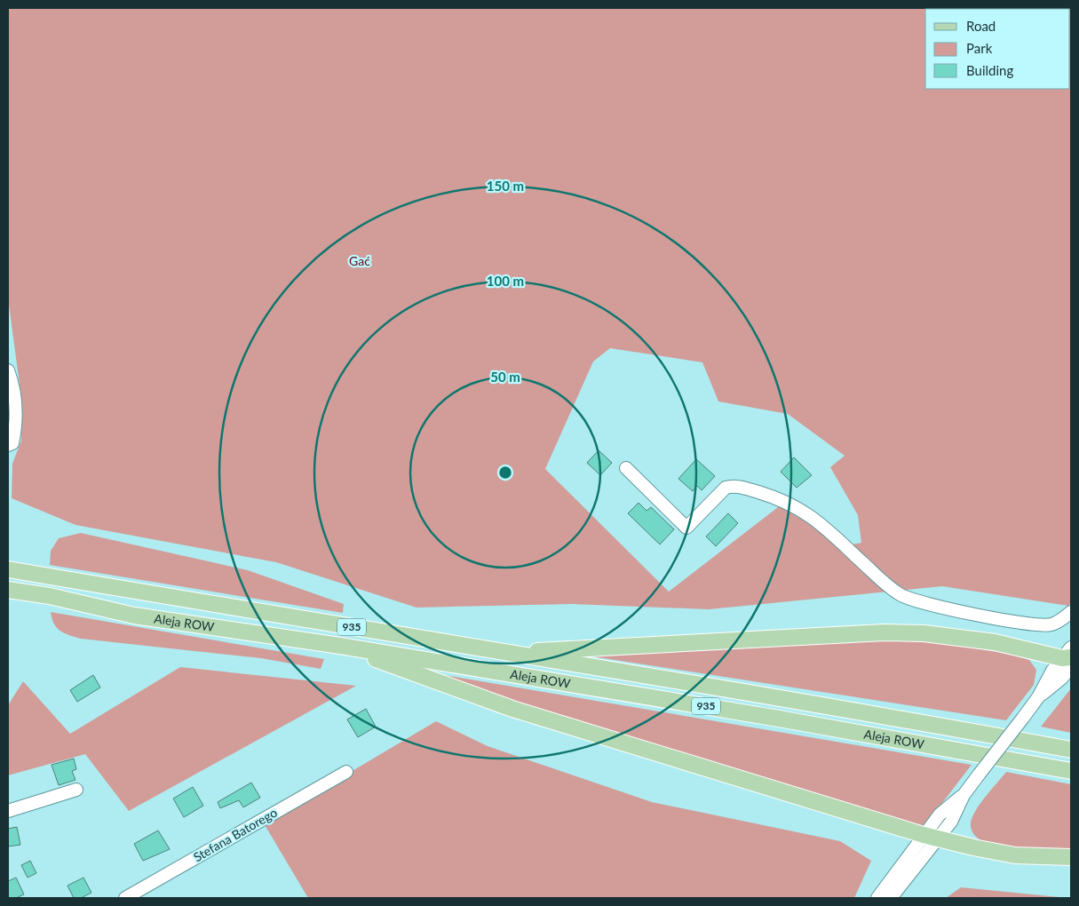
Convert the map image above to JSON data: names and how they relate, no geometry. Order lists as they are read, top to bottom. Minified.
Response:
{"streets":{"main road":["Aleja ROW","935"],"street":["Stefana Batorego"]},"parks":["Gać"],"legend":["Road","Park","Building"],"rings":["150 m","100 m","50 m"]}
